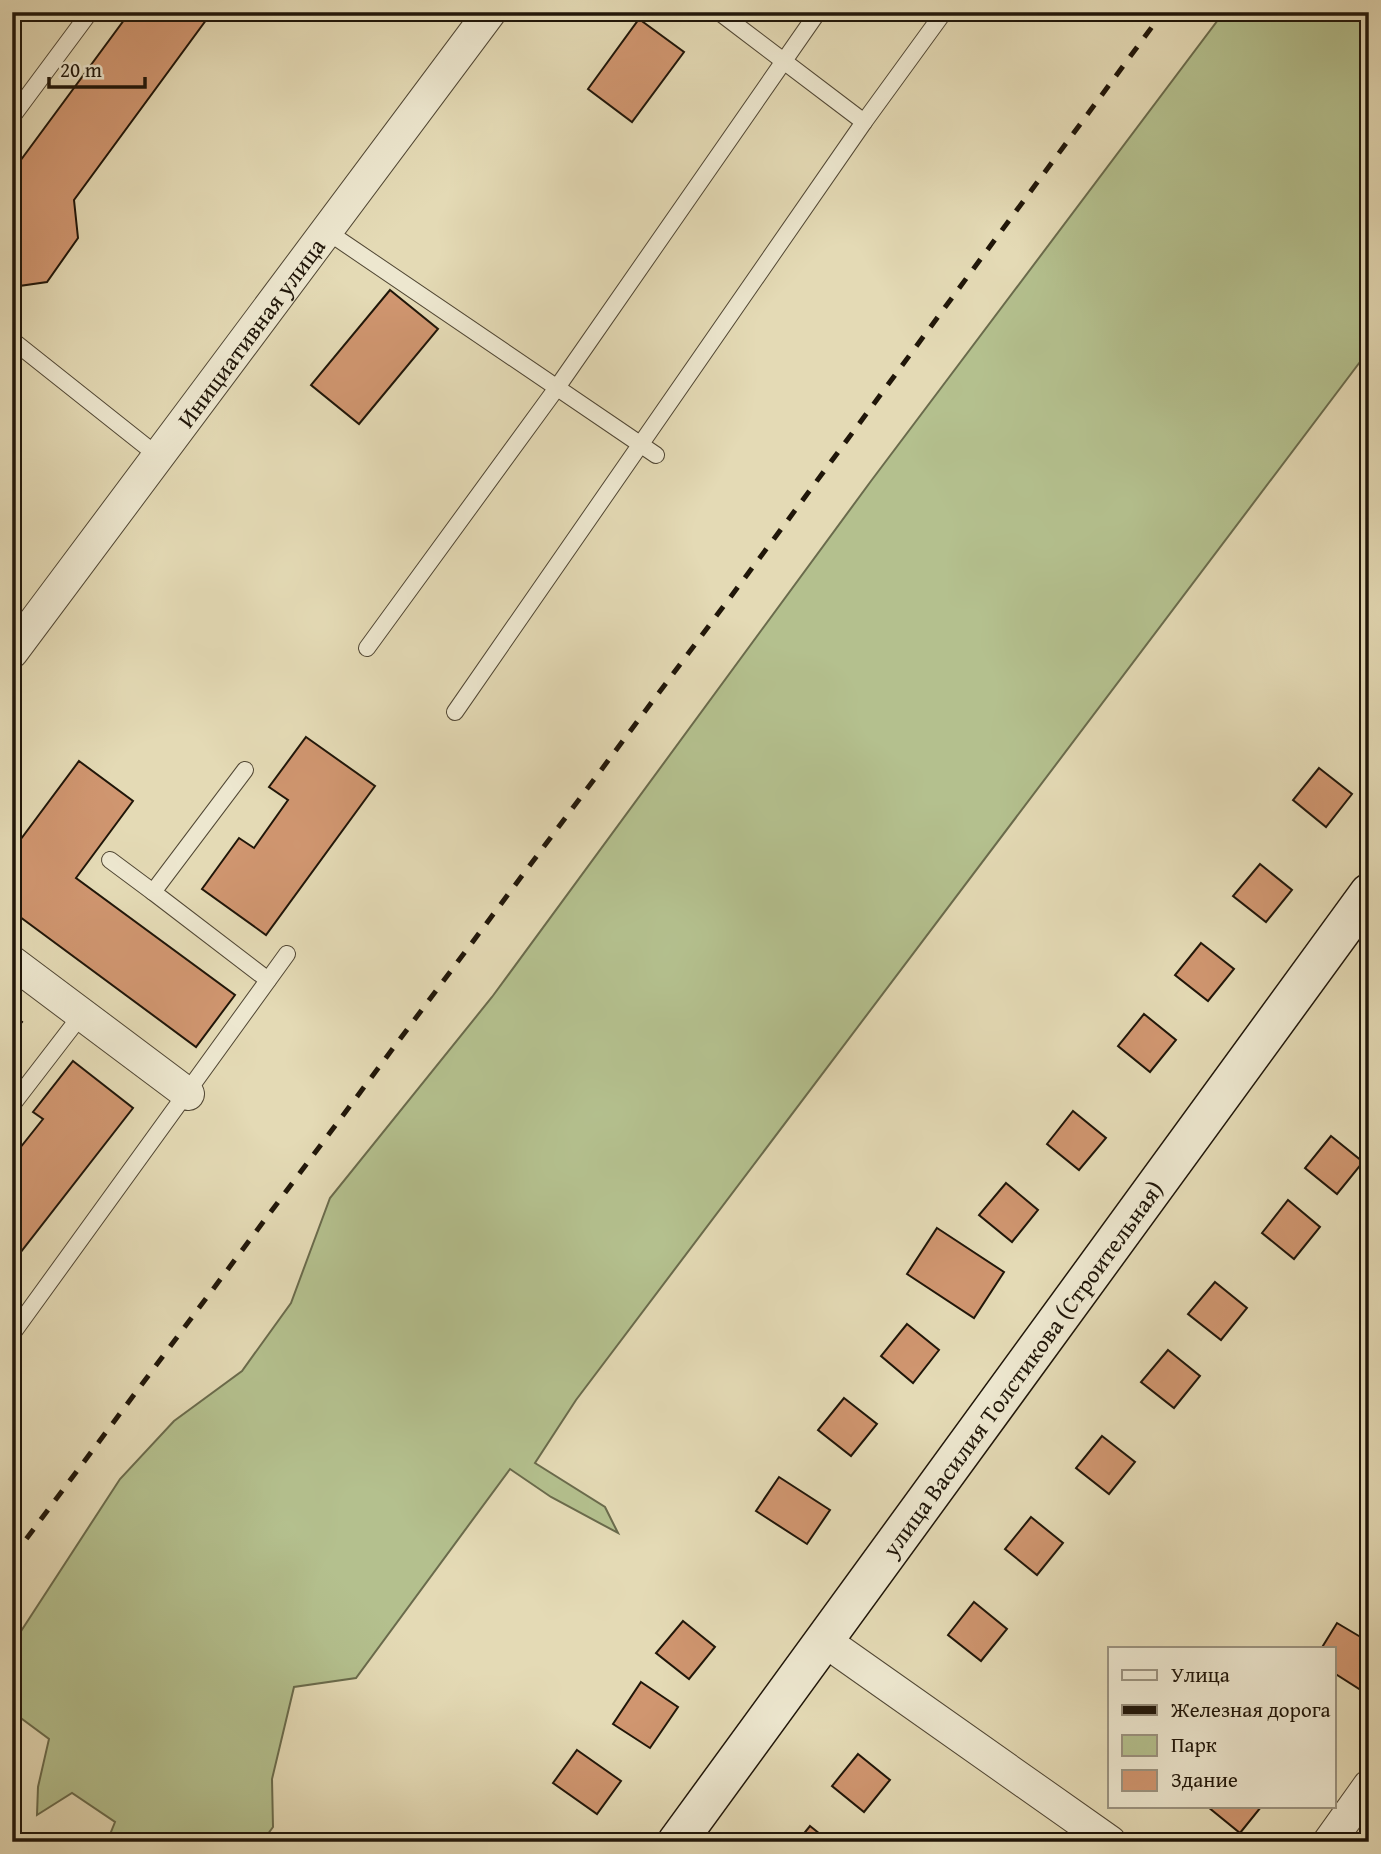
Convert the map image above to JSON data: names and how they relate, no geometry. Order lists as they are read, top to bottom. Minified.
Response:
{"streets":{"main road":["улица Василия Толстикова (Строительная)"],"street":["Инициативная улица"]},"legend":["Улица","Железная дорога","Парк","Здание"],"scale_bar":"20 m"}
